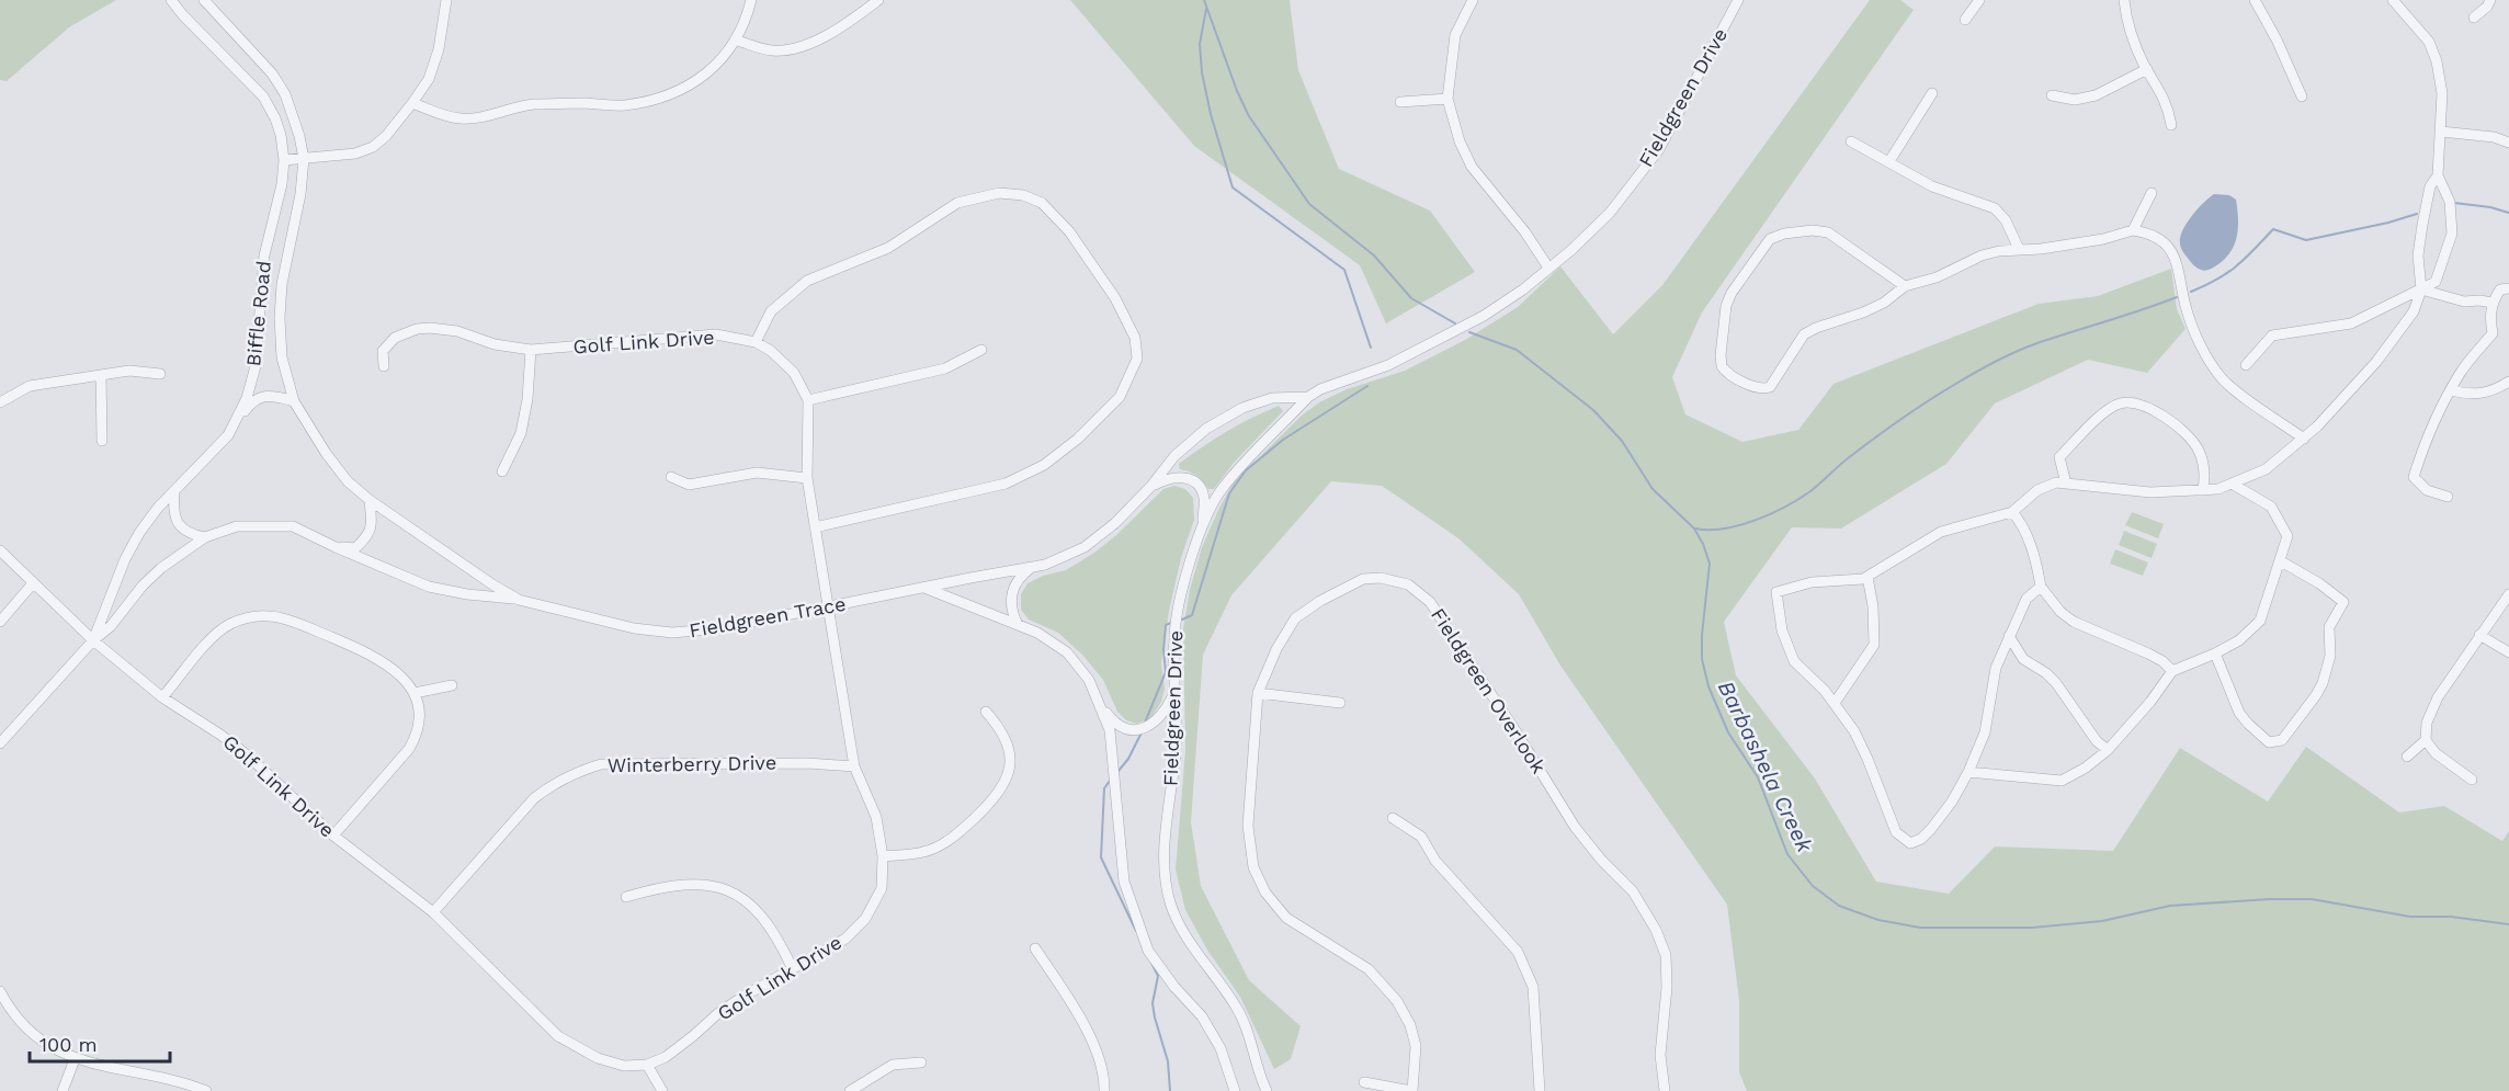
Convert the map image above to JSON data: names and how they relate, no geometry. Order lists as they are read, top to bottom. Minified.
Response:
{"streets":{"street":["Fieldgreen Drive","Biffle Road","Golf Link Drive","Fieldgreen Trace","Fieldgreen Overlook","Winterberry Drive"]},"crossings":[["Fieldgreen Drive","Fieldgreen Trace"],["Biffle Road","Golf Link Drive"],["Biffle Road","Fieldgreen Trace"],["Golf Link Drive","Fieldgreen Trace"],["Golf Link Drive","Winterberry Drive"]],"water":["Barbashela Creek"],"scale_bar":"100 m"}
